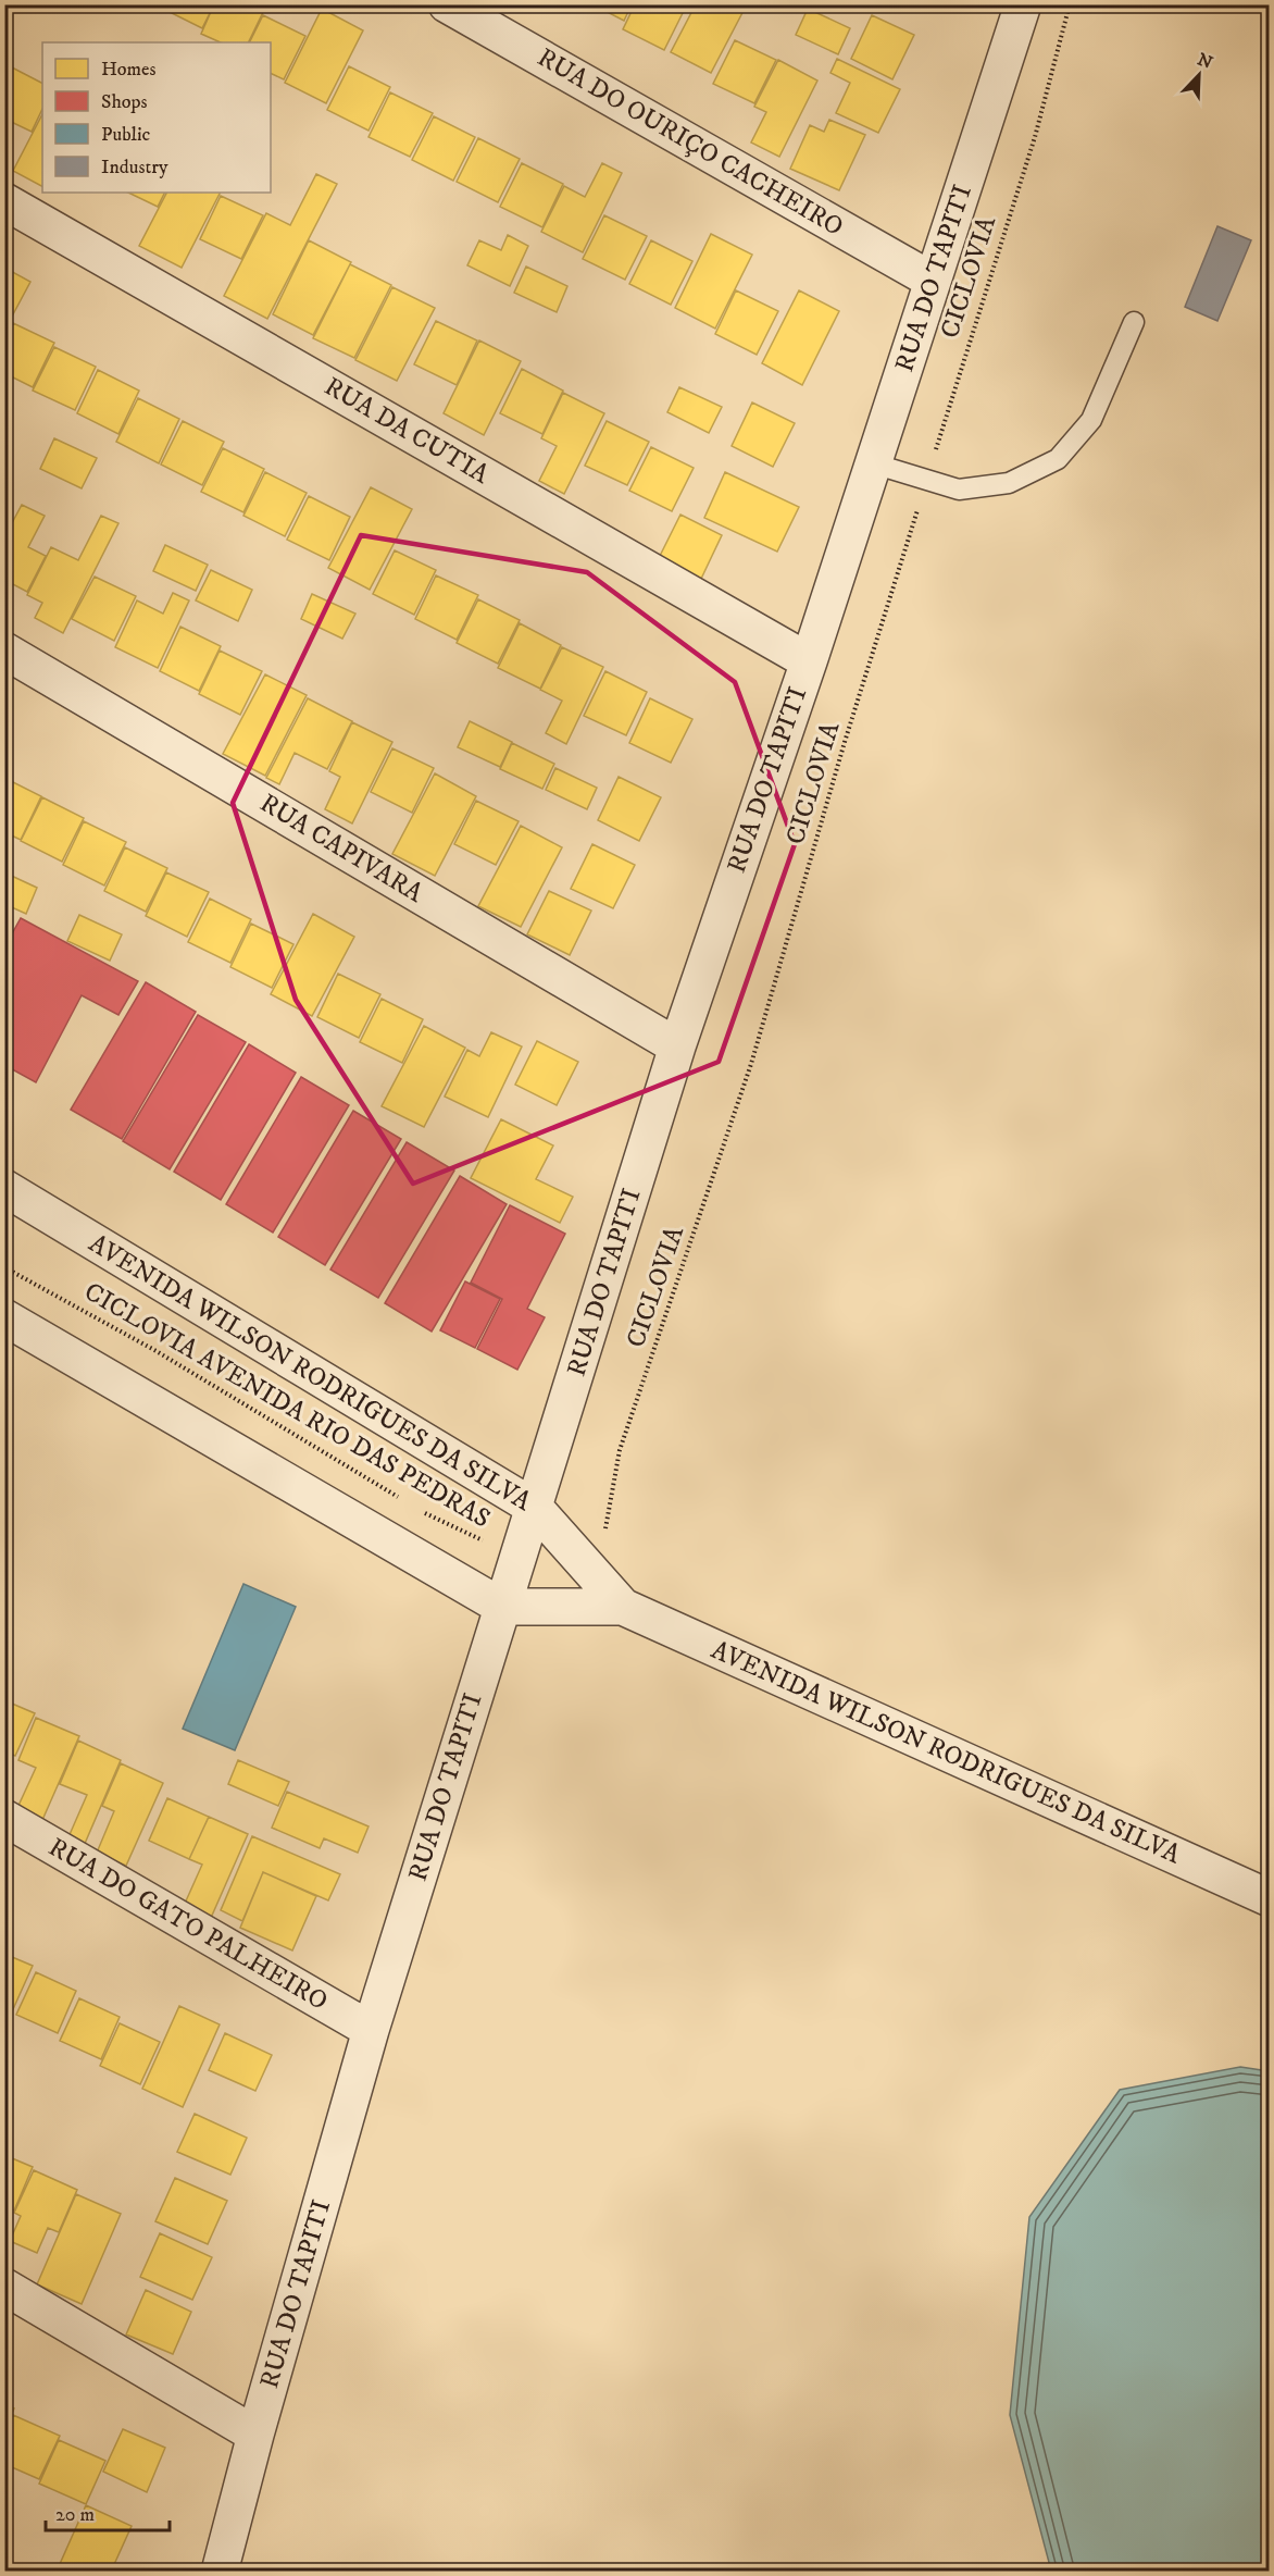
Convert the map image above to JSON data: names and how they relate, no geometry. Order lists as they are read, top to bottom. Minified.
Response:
{"streets":{"street":["RUA DO OURIÇO CACHEIRO","RUA DO TAPITI","RUA DA CUTIA","RUA CAPIVARA","AVENIDA WILSON RODRIGUES DA SILVA","RUA DO GATO PALHEIRO"],"path":["CICLOVIA","CICLOVIA AVENIDA RIO DAS PEDRAS"]},"crossings":[["RUA DO OURIÇO CACHEIRO","RUA DO TAPITI"],["CICLOVIA","AVENIDA WILSON RODRIGUES DA SILVA"],["RUA DO TAPITI","RUA DA CUTIA"],["RUA DO TAPITI","RUA CAPIVARA"],["RUA DO TAPITI","AVENIDA WILSON RODRIGUES DA SILVA"],["RUA DO TAPITI","CICLOVIA AVENIDA RIO DAS PEDRAS"],["RUA DO TAPITI","RUA DO GATO PALHEIRO"]],"legend":["Homes","Shops","Public","Industry"],"scale_bar":"20 m","north":"top right"}
